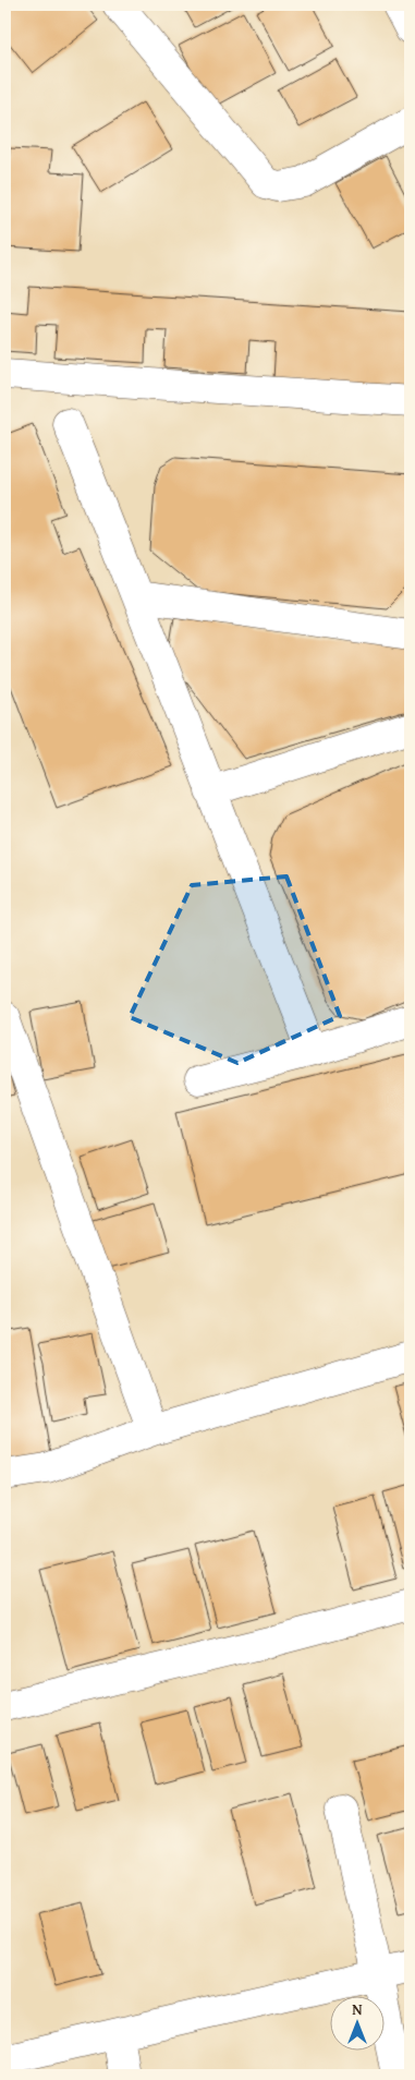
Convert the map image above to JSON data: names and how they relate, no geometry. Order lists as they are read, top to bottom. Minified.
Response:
{"north":"top"}
